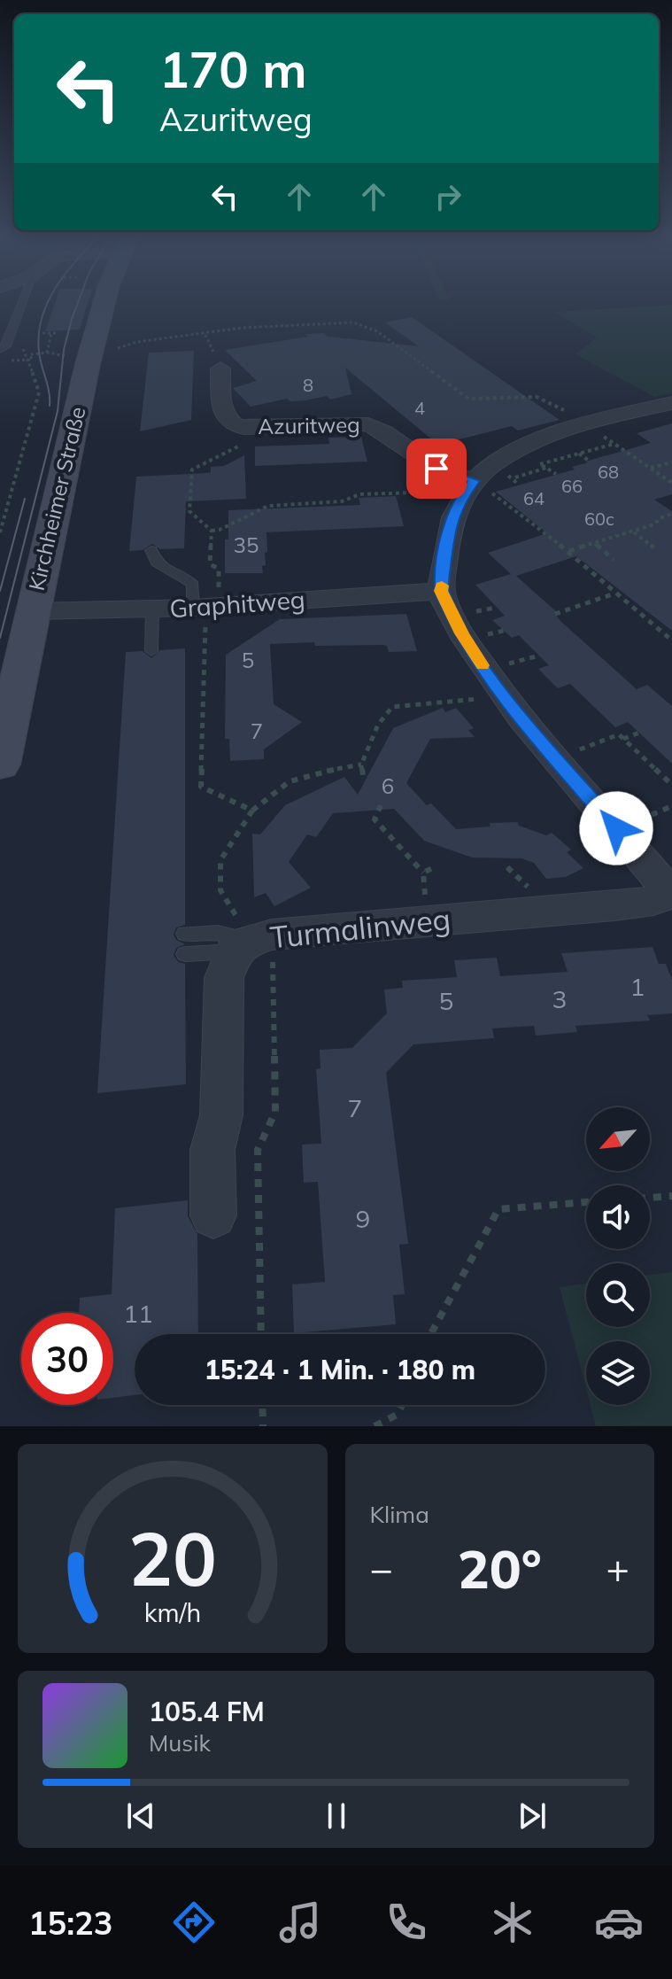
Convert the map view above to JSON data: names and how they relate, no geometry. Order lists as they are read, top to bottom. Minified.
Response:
{"streets":{"main road":["Kirchheimer Straße"],"street":["Azuritweg","Graphitweg","Turmalinweg"]},"crossings":[["Kirchheimer Straße","Graphitweg"]],"house_numbers":["8","4","68","66","64","60c","35","5","7","6","1","3","5","7","9","11"],"north":"bottom left","page":{"turn":["170 m","Azuritweg"],"limit":"30","trip":"15:24 · 1 Min. · 180 m","tile":"Klima","heat":["−","20°","+"],"song":["105.4 FM","Musik"],"tabs":"15:23","gauge":["20","km/h"]}}
